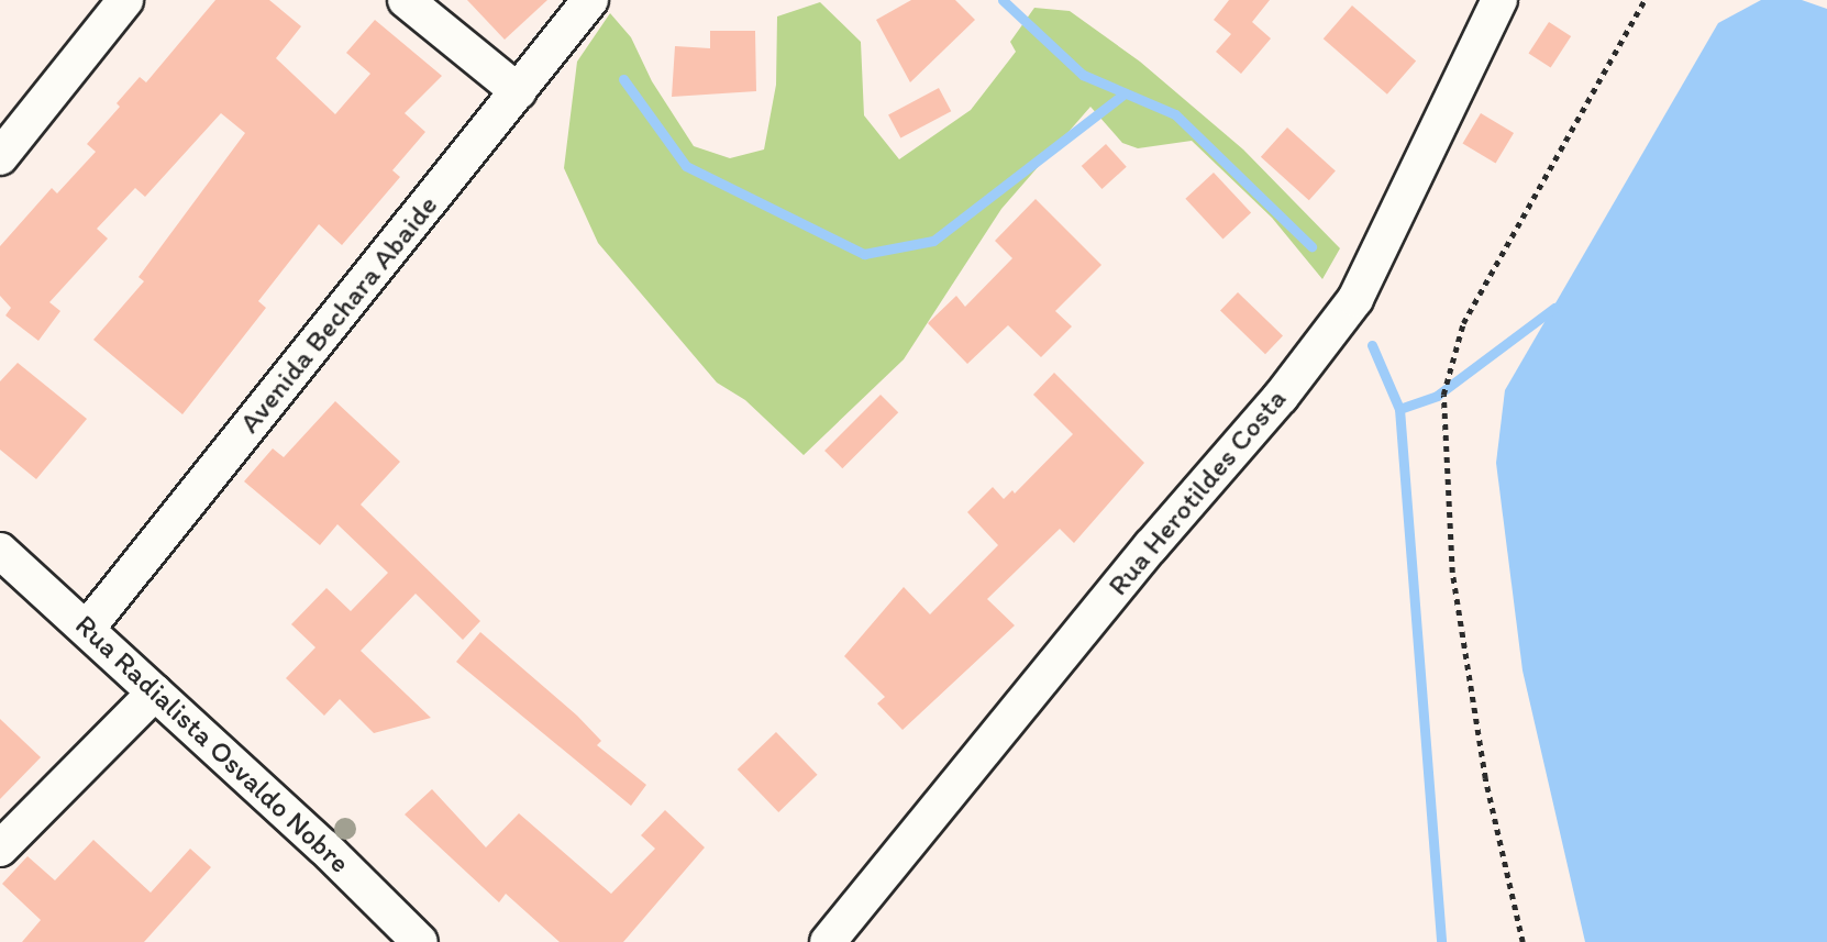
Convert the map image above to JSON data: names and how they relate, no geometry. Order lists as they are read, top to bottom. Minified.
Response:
{"streets":{"street":["Avenida Bechara Abaide","Rua Herotildes Costa","Rua Radialista Osvaldo Nobre"]},"crossings":[["Avenida Bechara Abaide","Rua Radialista Osvaldo Nobre"]]}
